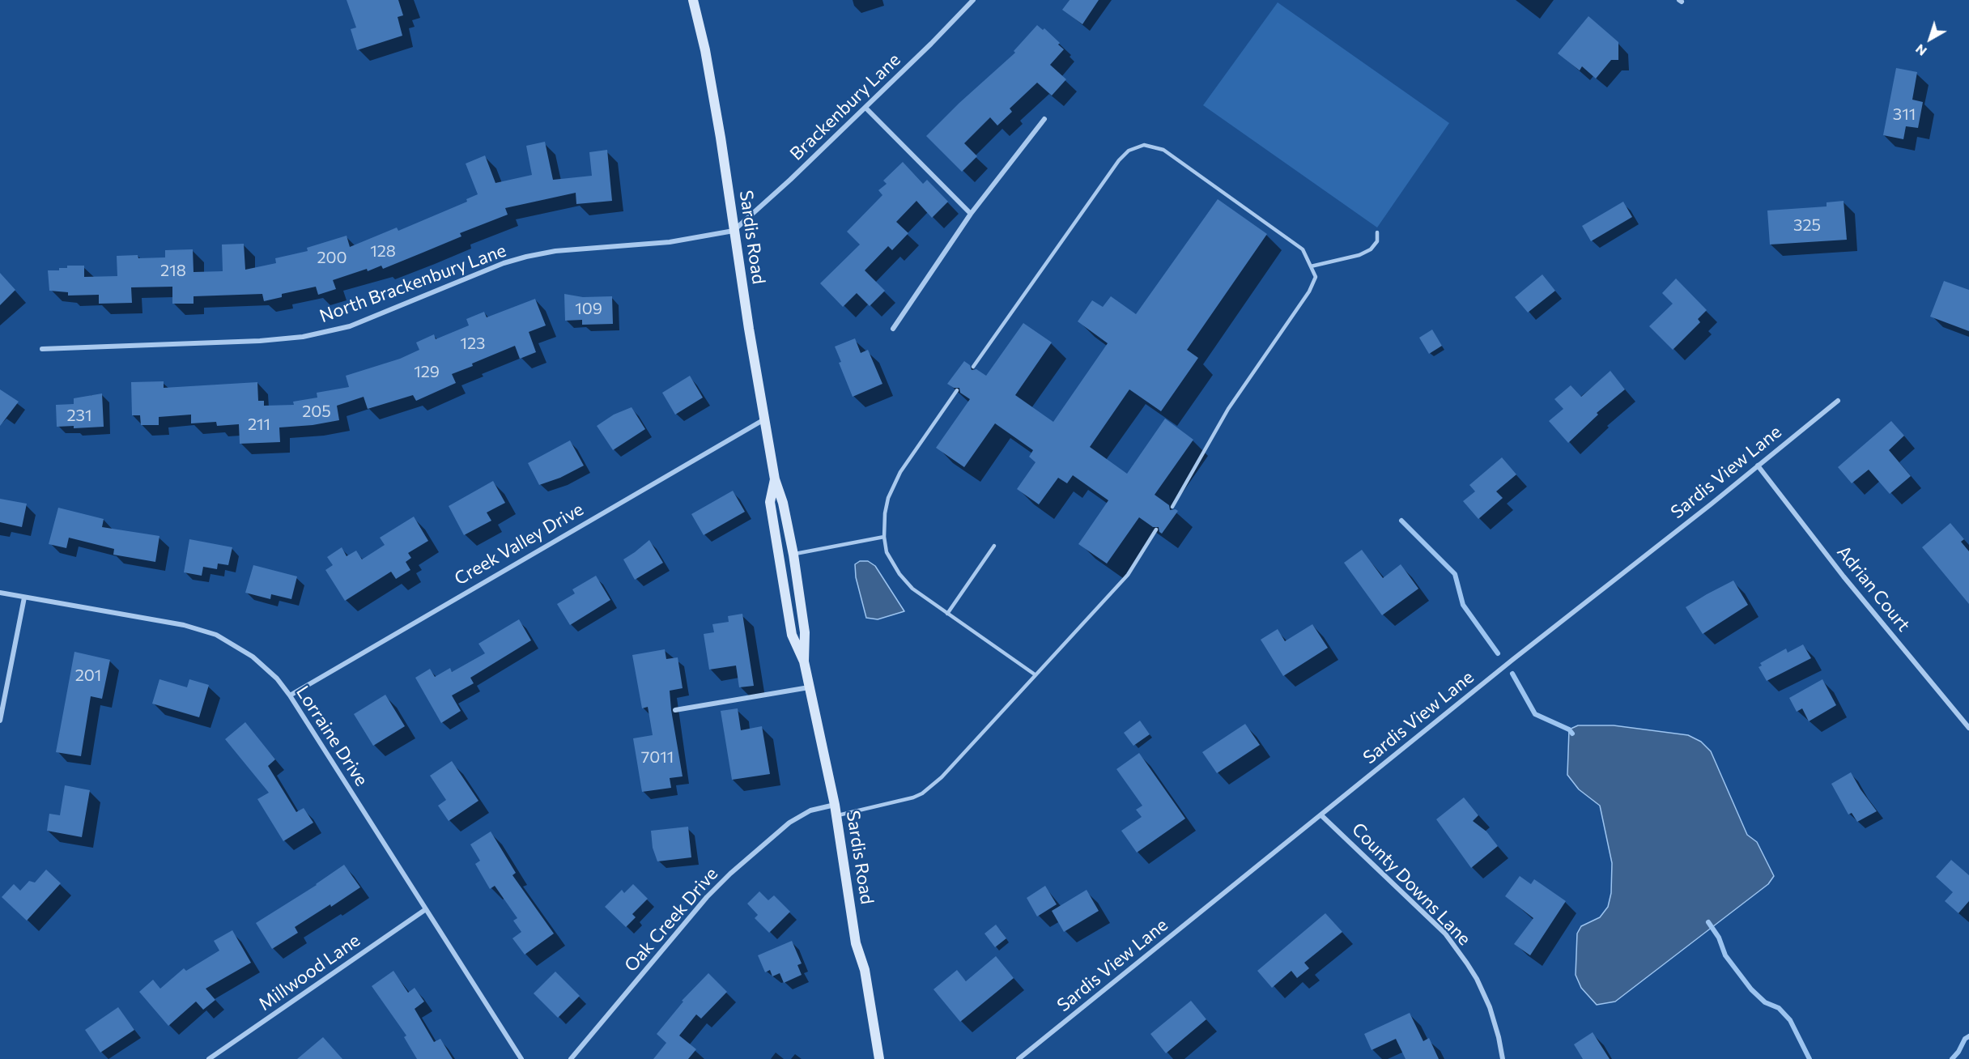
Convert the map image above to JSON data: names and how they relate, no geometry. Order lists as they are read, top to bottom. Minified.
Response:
{"streets":{"main road":["Sardis Road"],"street":["Brackenbury Lane","North Brackenbury Lane","Sardis View Lane","Creek Valley Drive","Adrian Court","Lorraine Drive","County Downs Lane","Oak Creek Drive","Millwood Lane"]},"crossings":[["Brackenbury Lane","Sardis Road"],["Brackenbury Lane","North Brackenbury Lane"],["Sardis Road","North Brackenbury Lane"],["Sardis Road","Creek Valley Drive"],["Sardis Road","Oak Creek Drive"],["Sardis View Lane","Adrian Court"],["Sardis View Lane","County Downs Lane"],["Creek Valley Drive","Lorraine Drive"],["Lorraine Drive","Millwood Lane"]],"house_numbers":["311","325","128","200","218","109","123","129","205","231","211","201","7011"],"north":"bottom left"}
